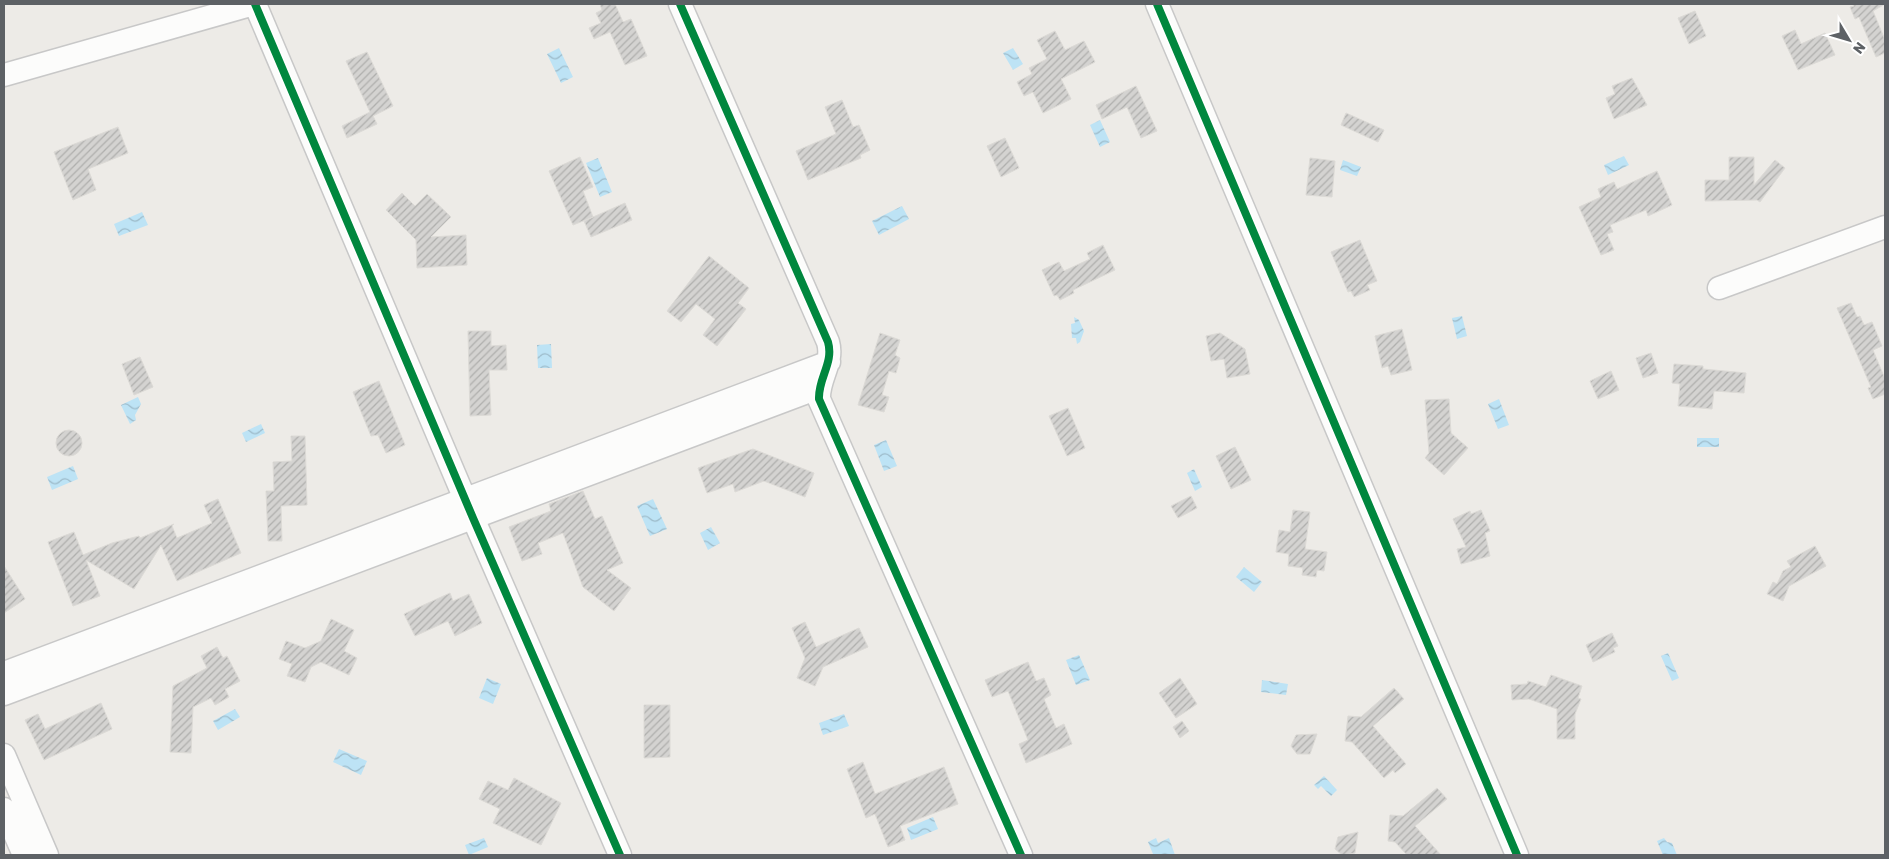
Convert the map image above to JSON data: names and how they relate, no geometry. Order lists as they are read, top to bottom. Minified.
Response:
{"north":"bottom right"}
